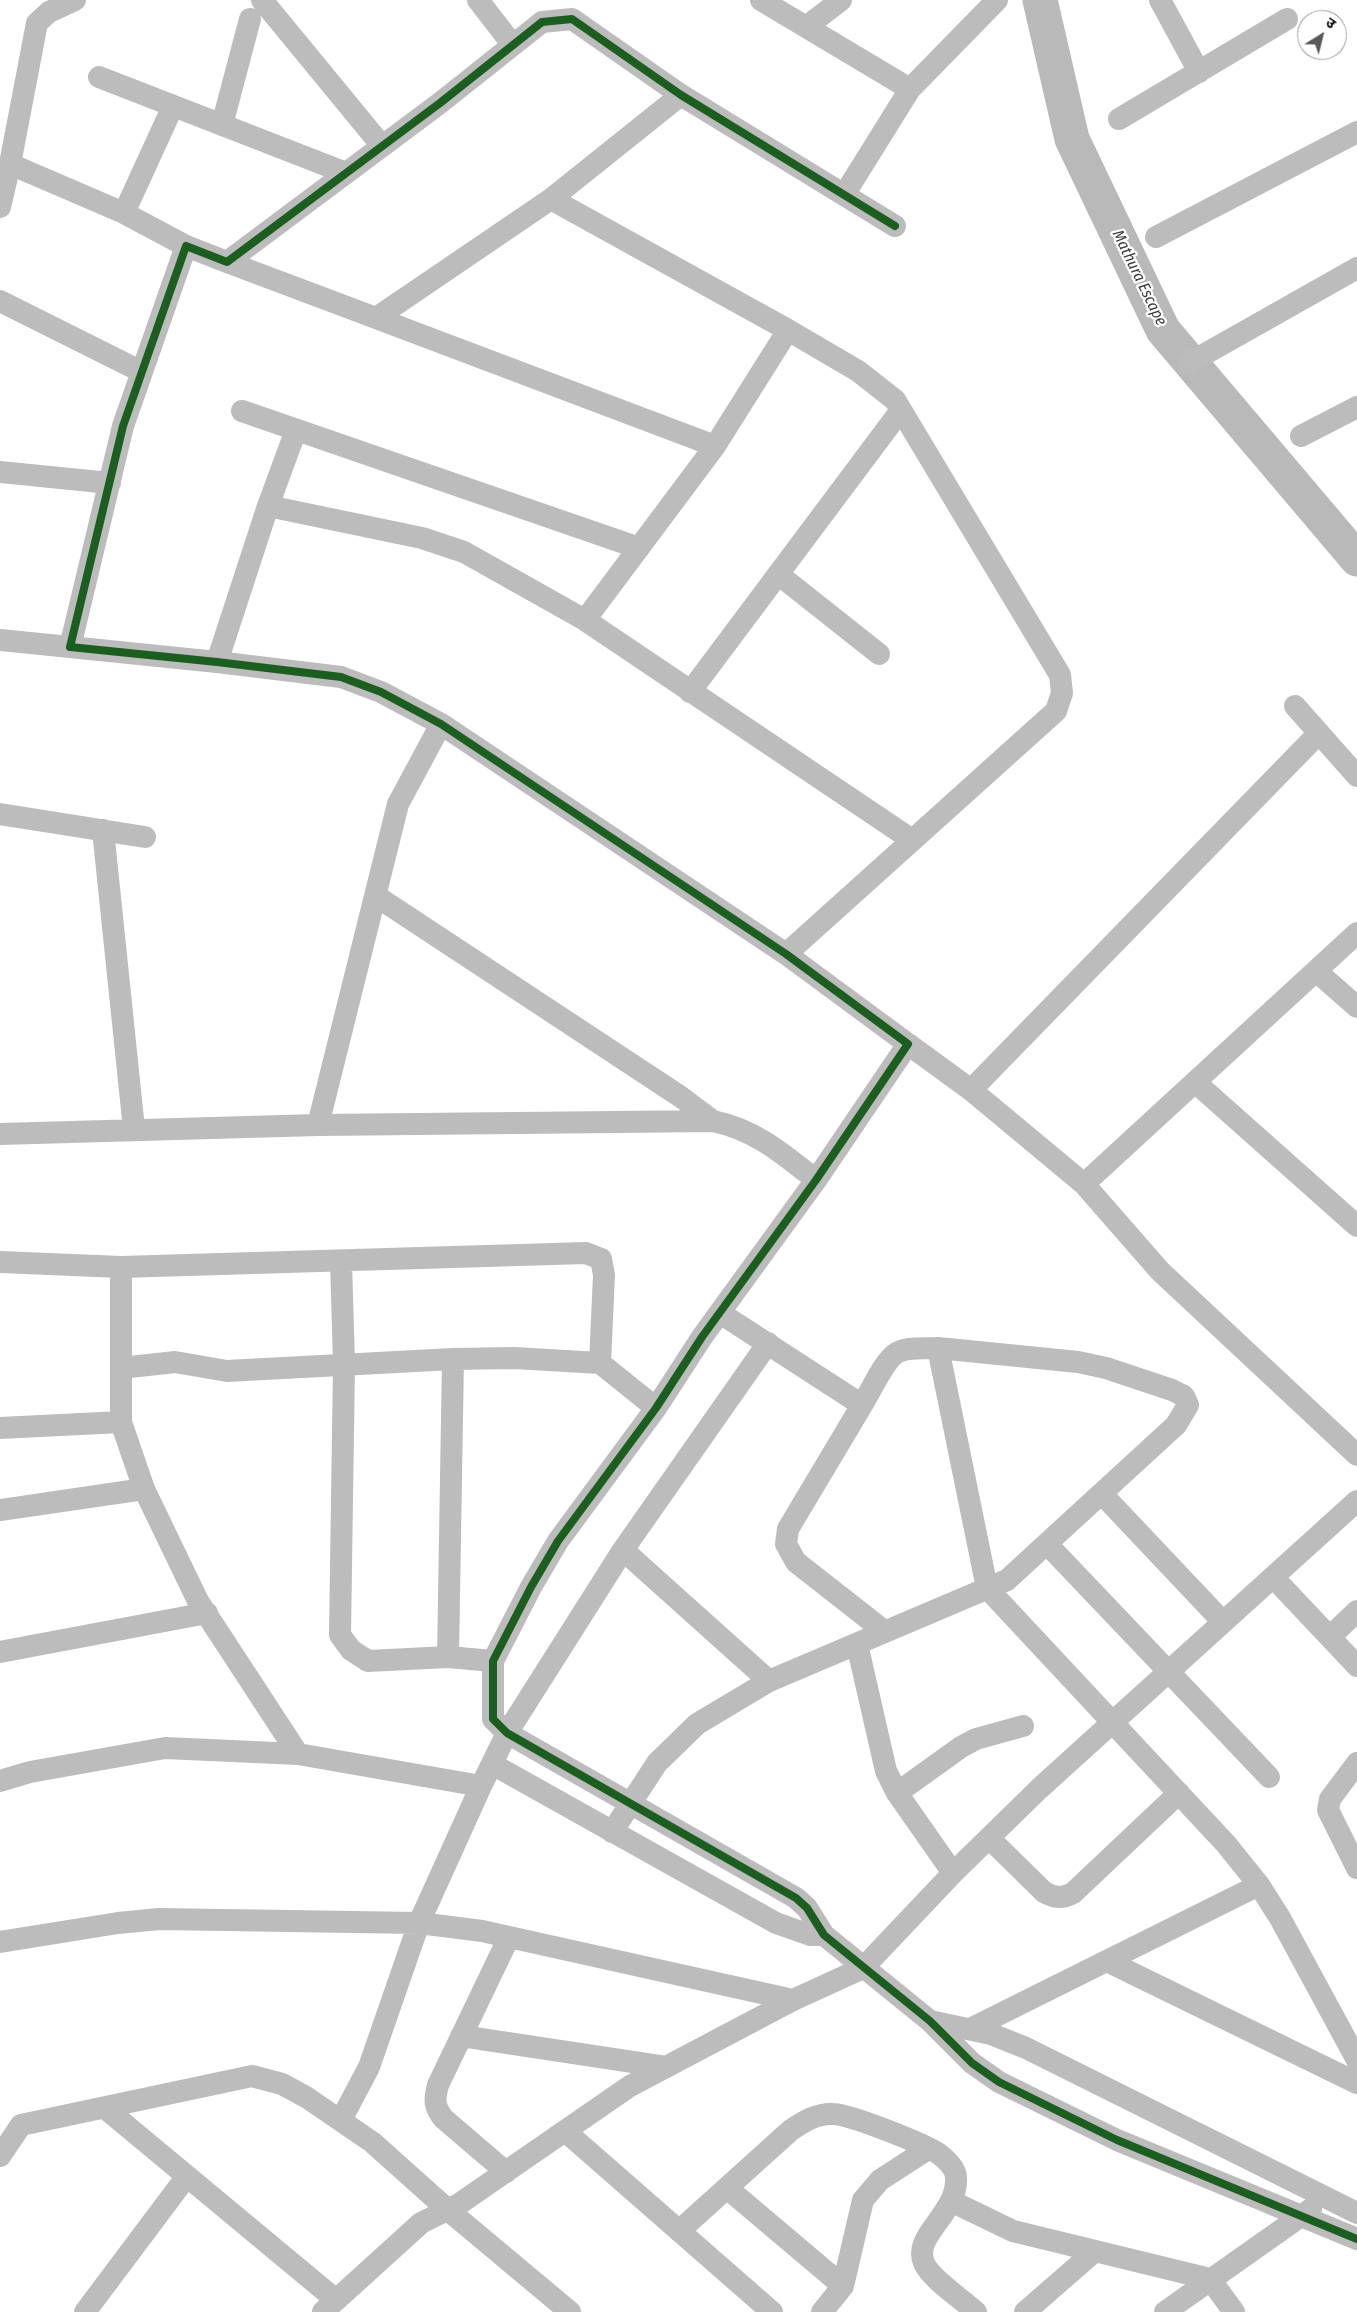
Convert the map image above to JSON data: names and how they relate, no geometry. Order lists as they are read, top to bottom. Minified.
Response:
{"water":["Mathura Escape"],"north":"top right"}
